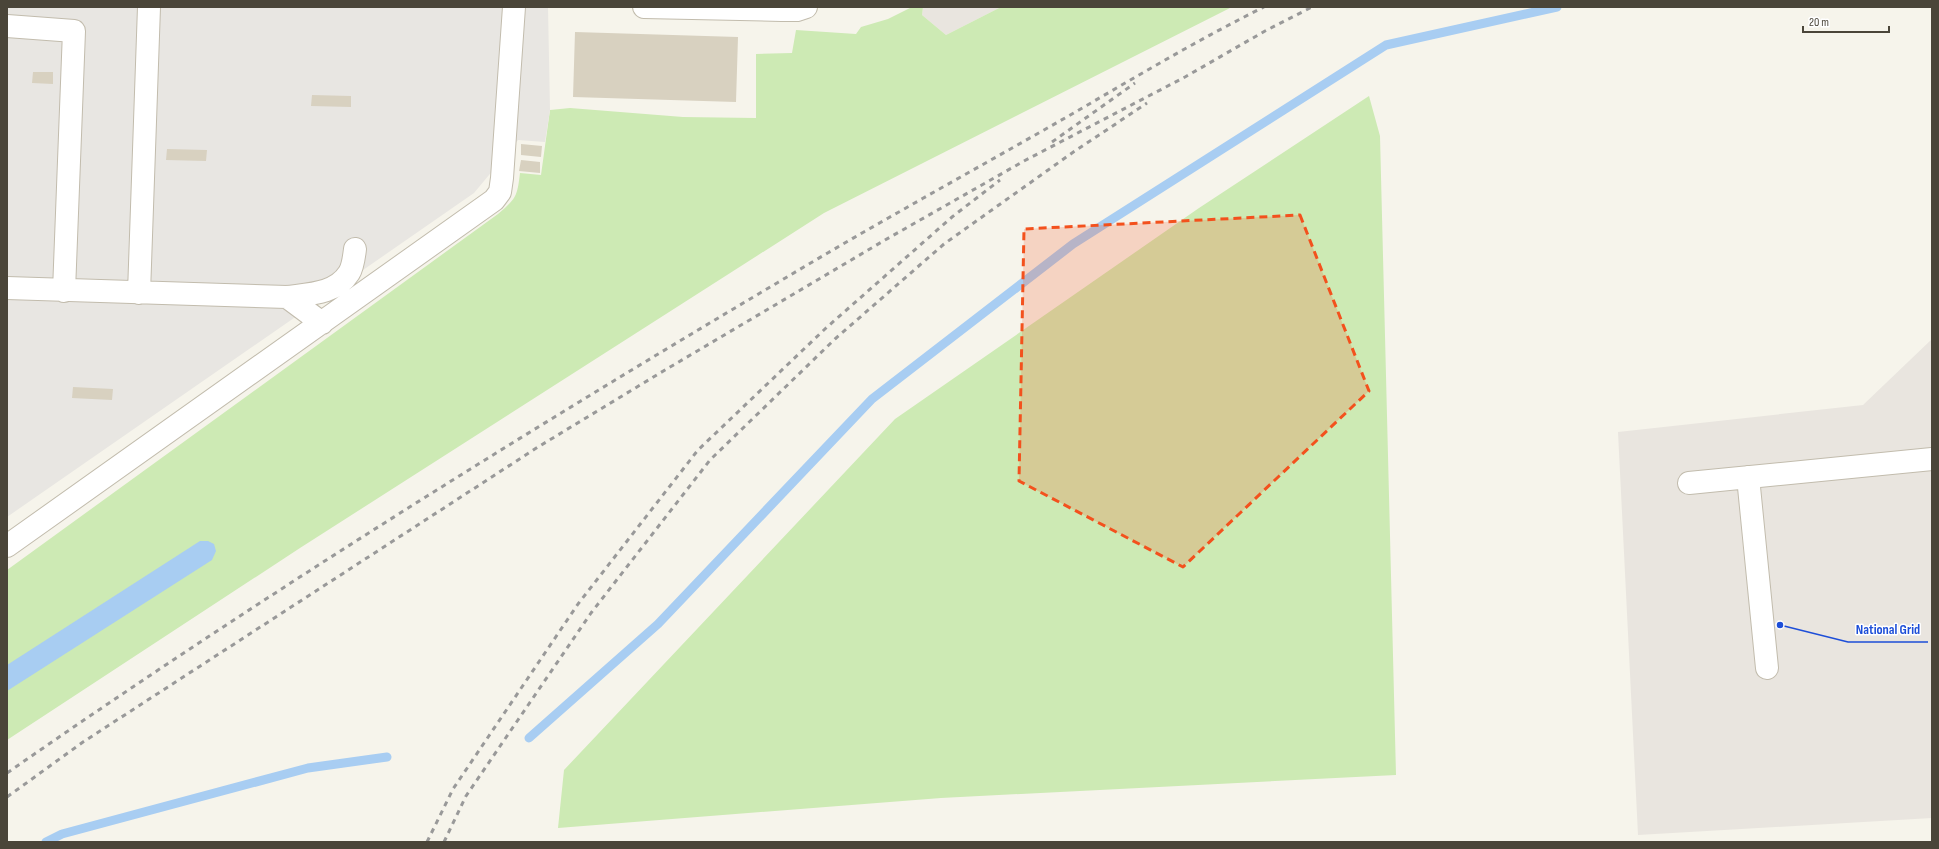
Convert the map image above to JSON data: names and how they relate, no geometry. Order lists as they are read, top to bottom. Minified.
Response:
{"places":["National Grid"],"scale_bar":"20 m"}
